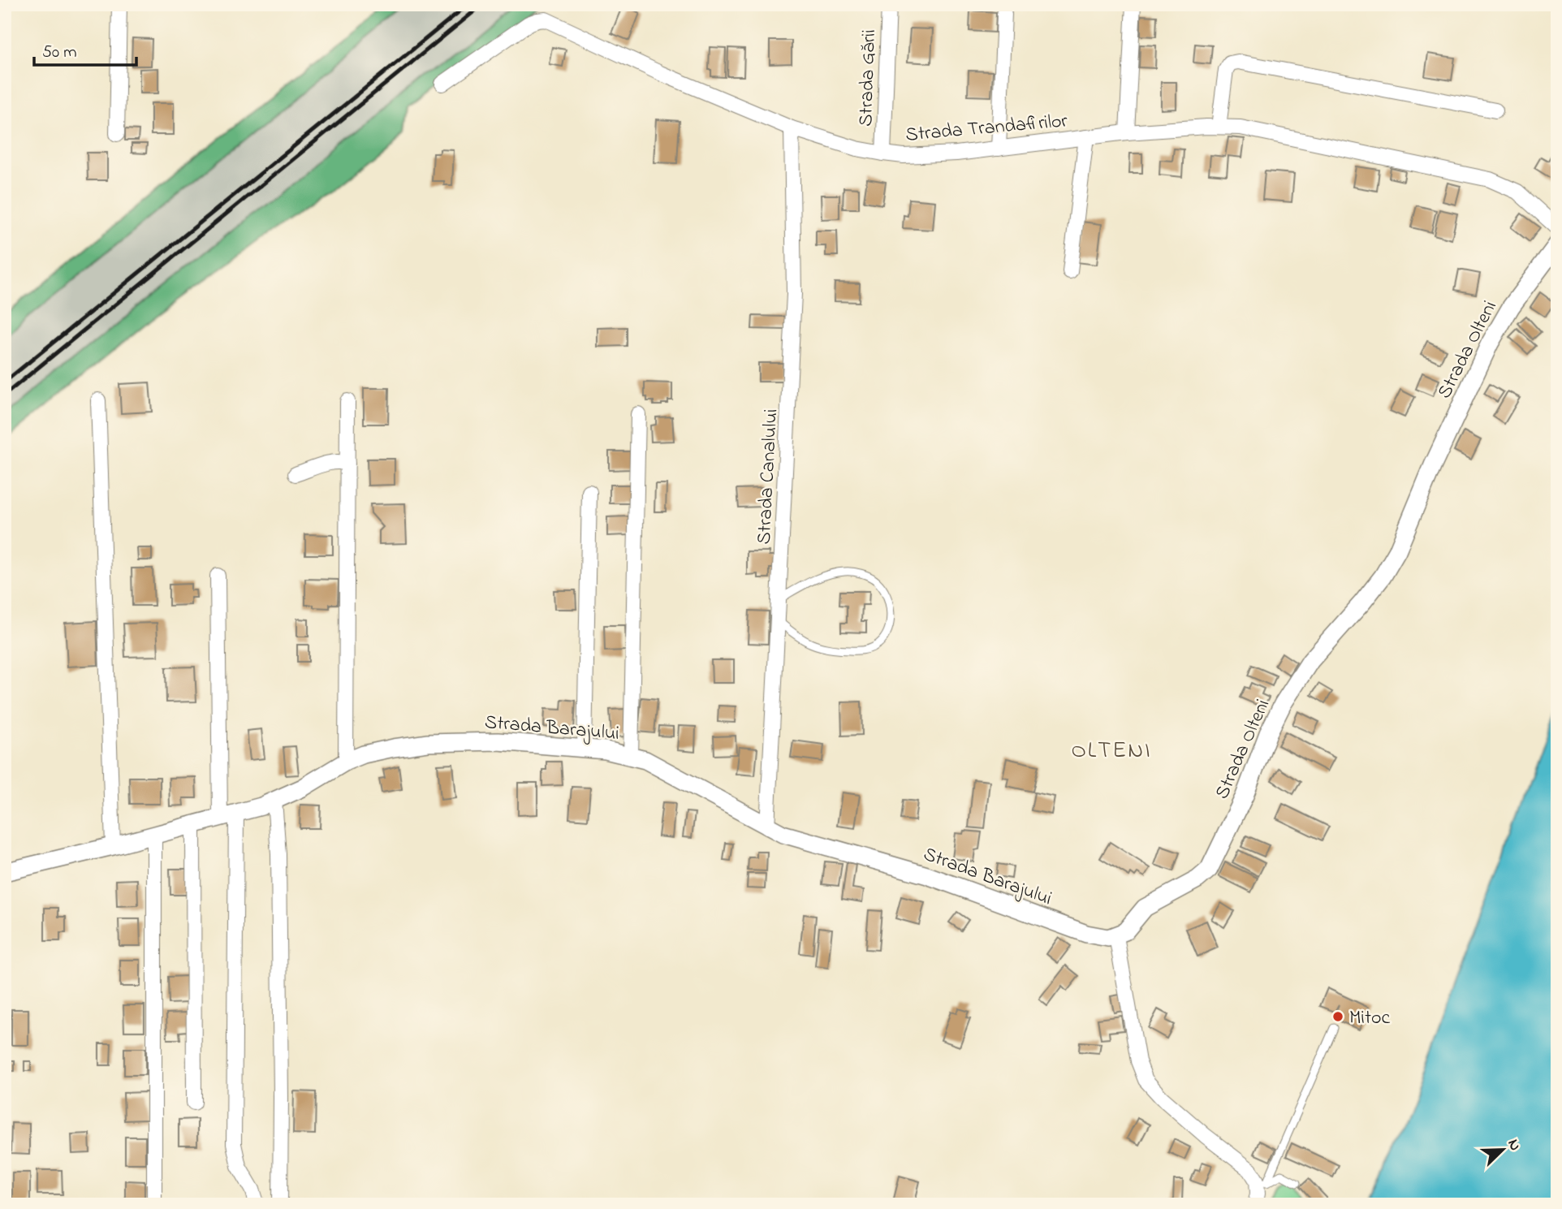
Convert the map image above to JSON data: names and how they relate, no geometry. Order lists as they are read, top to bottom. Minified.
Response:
{"streets":{"street":["Strada Gării","Strada Trandafirilor","Strada Olteni","Strada Canalului","Strada Barajului"]},"crossings":[["Strada Gării","Strada Trandafirilor"],["Strada Trandafirilor","Strada Canalului"],["Strada Olteni","Strada Barajului"],["Strada Canalului","Strada Barajului"]],"districts":["OLTENI"],"places":["Mitoc"],"scale_bar":"50 m","north":"top right"}
